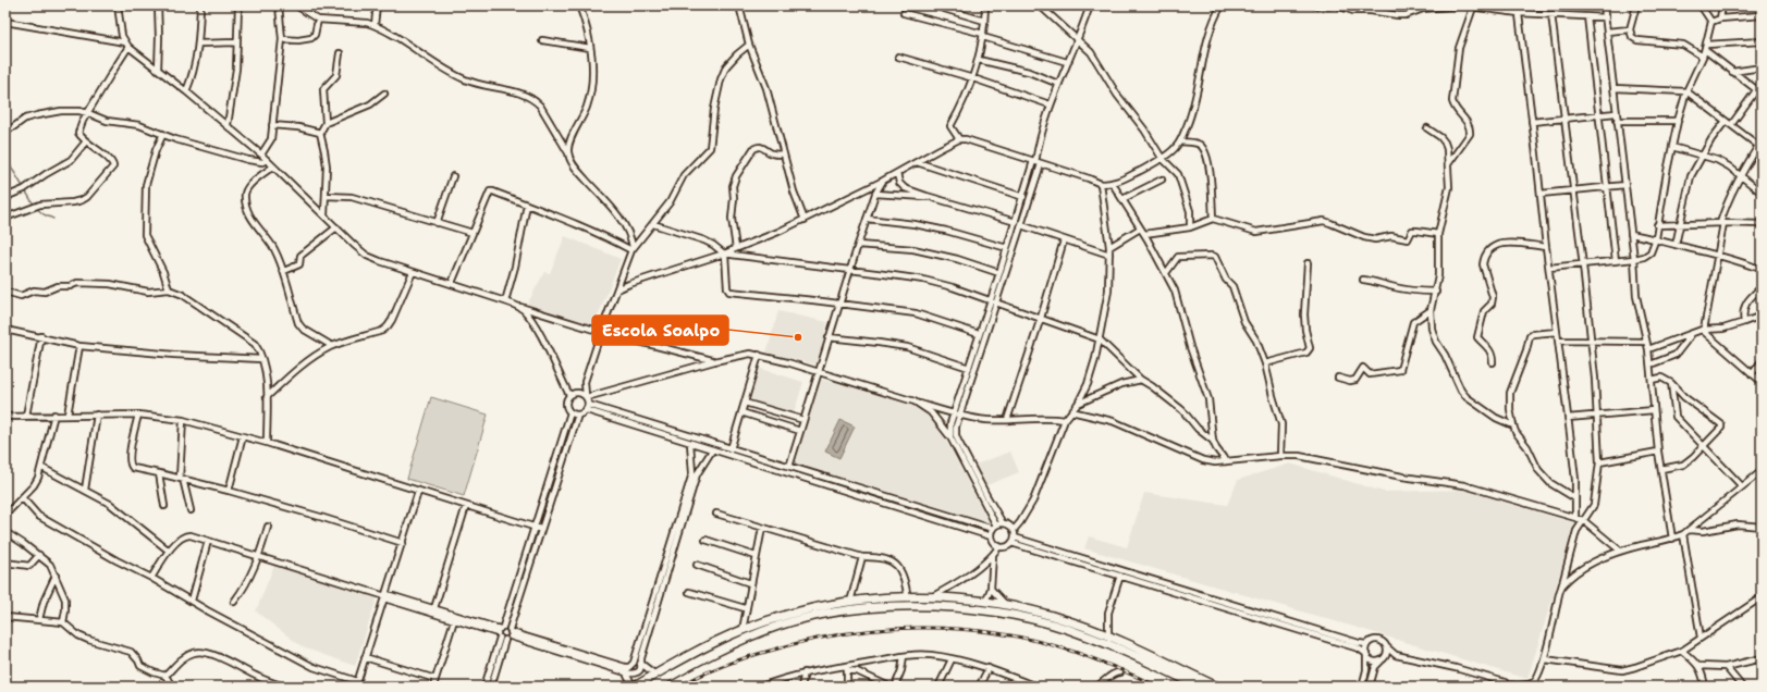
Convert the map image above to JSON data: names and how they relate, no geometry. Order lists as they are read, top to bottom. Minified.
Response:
{"places":["Escola Soalpo"]}
